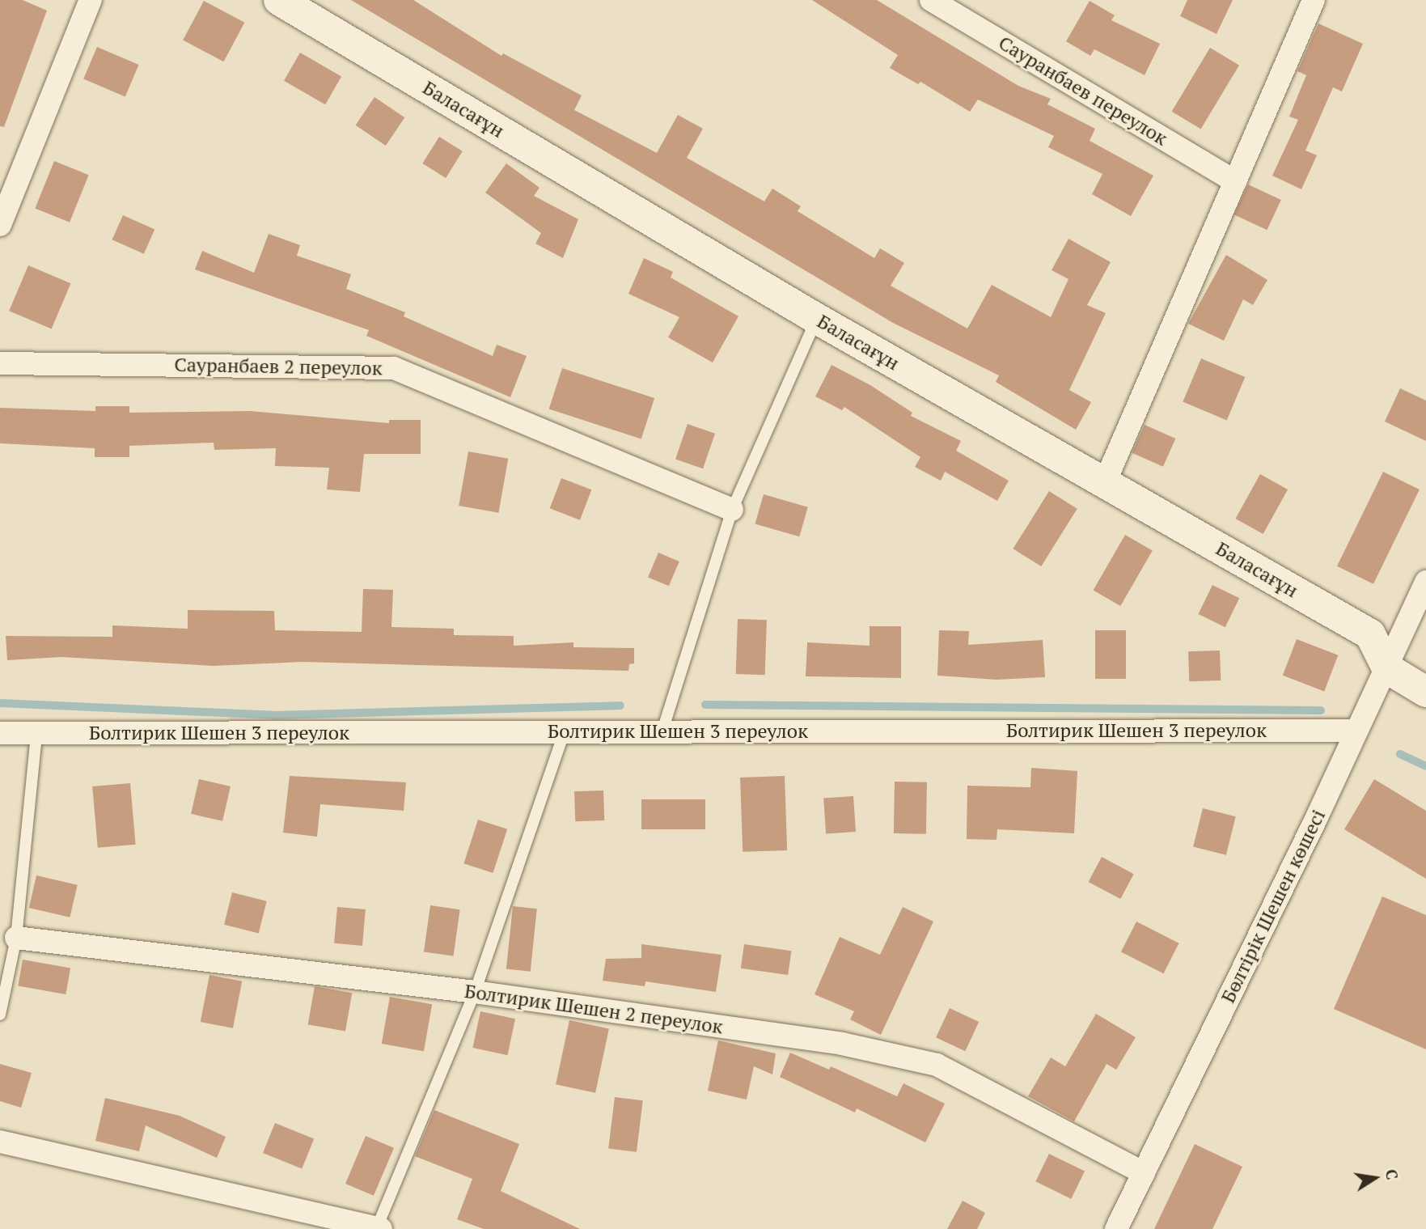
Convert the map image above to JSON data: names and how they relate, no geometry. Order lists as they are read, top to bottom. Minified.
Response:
{"streets":{"street":["Сауранбаев переулок","Баласағұн","Сауранбаев 2 переулок","Болтирик Шешен 3 переулок","Бөлтірік Шешен көшесі","Болтирик Шешен 2 переулок"]},"crossings":[["Баласағұн","Бөлтірік Шешен көшесі"],["Болтирик Шешен 3 переулок","Бөлтірік Шешен көшесі"],["Бөлтірік Шешен көшесі","Болтирик Шешен 2 переулок"]],"north":"right"}
